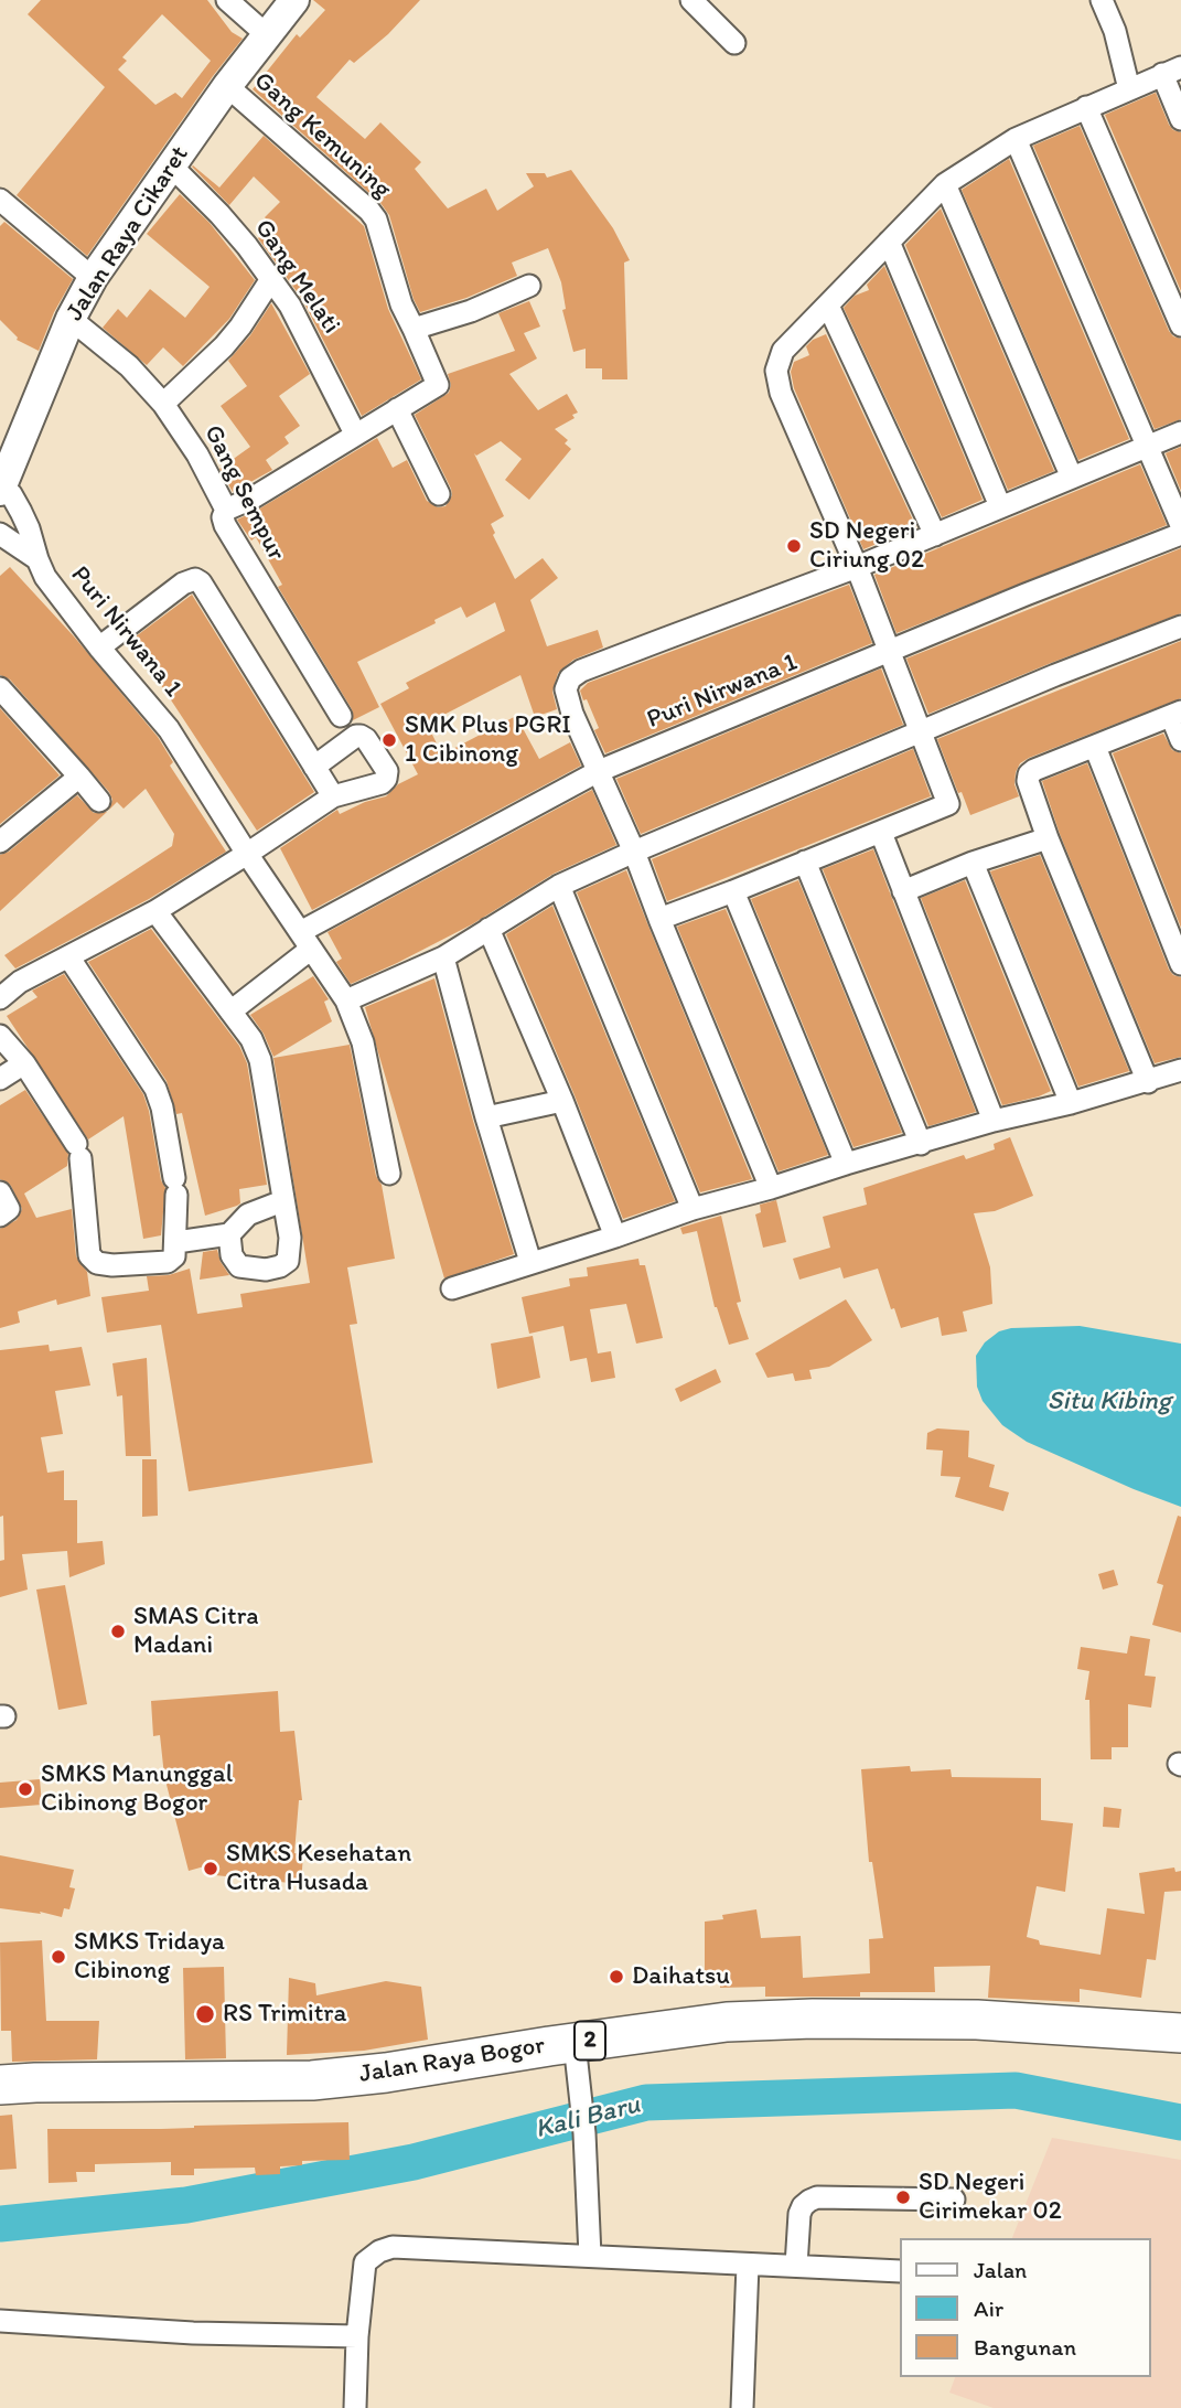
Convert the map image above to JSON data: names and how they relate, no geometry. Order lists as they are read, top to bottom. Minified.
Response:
{"streets":{"highway":["2","Jalan Raya Bogor"],"main road":["Jalan Raya Cikaret"],"street":["Gang Kemuning","Gang Melati","Gang Sempur","Puri Nirwana 1"]},"crossings":[["Gang Kemuning","Jalan Raya Cikaret"],["Jalan Raya Cikaret","Gang Melati"],["Jalan Raya Cikaret","Gang Sempur"],["Jalan Raya Cikaret","Puri Nirwana 1"]],"water":["Situ Kibing","Kali Baru"],"places":["SD Negeri Ciriung 02","SMK Plus PGRI 1 Cibinong","SMAS Citra Madani","SMKS Manunggal Cibinong Bogor","SMKS Kesehatan Citra Husada","SMKS Tridaya Cibinong","Daihatsu","RS Trimitra","SD Negeri Cirimekar 02"],"legend":["Jalan","Air","Bangunan"]}
